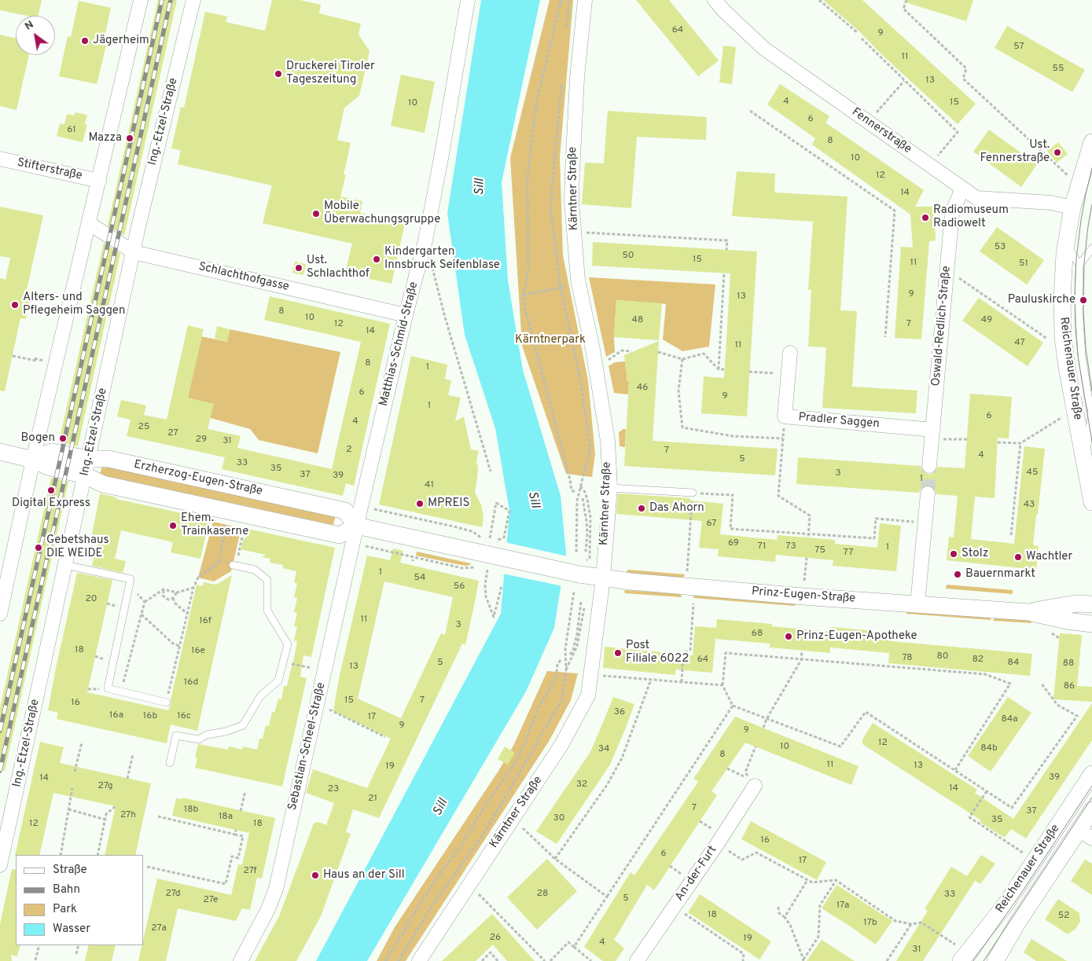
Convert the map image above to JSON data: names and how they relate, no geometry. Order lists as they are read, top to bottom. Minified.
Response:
{"streets":{"street":["Ing.-Etzel-Straße","Fennerstraße","Stifterstraße","Kärntner Straße","Schlachthofgasse","Oswald-Redlich-Straße","Matthias-Schmid-Straße","Reichenauer Straße","Pradler Saggen","Erzherzog-Eugen-Straße","Prinz-Eugen-Straße","Sebastian-Scheel-Straße","An-der-Furt"]},"crossings":[["Ing.-Etzel-Straße","Schlachthofgasse"],["Ing.-Etzel-Straße","Erzherzog-Eugen-Straße"],["Fennerstraße","Oswald-Redlich-Straße"],["Fennerstraße","Reichenauer Straße"],["Kärntner Straße","Prinz-Eugen-Straße"],["Schlachthofgasse","Matthias-Schmid-Straße"],["Oswald-Redlich-Straße","Pradler Saggen"],["Matthias-Schmid-Straße","Erzherzog-Eugen-Straße"],["Matthias-Schmid-Straße","Sebastian-Scheel-Straße"],["Erzherzog-Eugen-Straße","Sebastian-Scheel-Straße"]],"water":["Sill"],"parks":["Kärntnerpark"],"places":["Jägerheim","Druckerei Tiroler Tageszeitung","Mazza","Ust. Fennerstraße","Mobile Überwachungsgruppe","Radiomuseum Radiowelt","Kindergarten Innsbruck Seifenblase","Ust. Schlachthof","Pauluskirche","Alters- und Pflegeheim Saggen","Bogen","Digital Express","MPREIS","Das Ahorn","Ehem. Trainkaserne","Gebetshaus DIE WEIDE","Stolz","Wachtler","Bauernmarkt","Prinz-Eugen-Apotheke","Post Filiale 6022","Haus an der Sill"],"house_numbers":["64","9","57","11","55","13","4","15","10","6","61","8","10","12","14","53","50","15","11","51","9","13","8","10","48","49","12","7","14","47","11","8","1","46","6","9","1","6","4","25","27","29","31","2","7","4","5","33","35","45","3","37","39","1","41","43","67","69","71","73","1","75","77","1","54","56","20","11","16f","3","68","18","16e","80","78","64","82","5","84","88","13","16d","86","15","7","16","36","16a","16b","16c","17","84a","9","9","12","10","84b","34","8","11","13","19","39","14","32","27g","14","23","21","7","18b","37","27h","18a","30","35","12","18","16","6","17","27f","27d","28","33","5","27e","17a","18","52","17b","27a","26","19","4","31"],"legend":["Straße","Bahn","Park","Wasser"],"north":"top left"}
